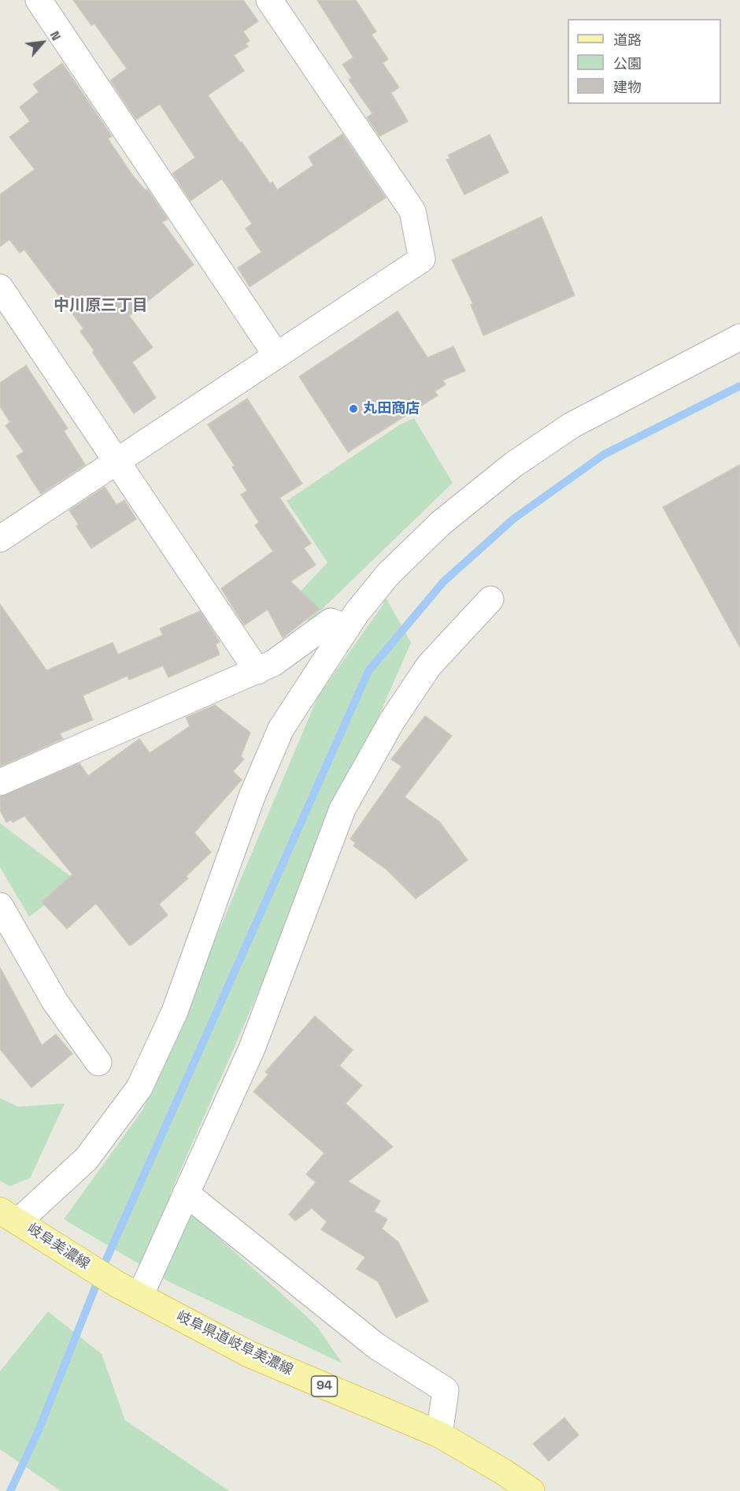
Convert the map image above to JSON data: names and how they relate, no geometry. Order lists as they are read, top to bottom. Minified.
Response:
{"streets":{"main road":["岐阜美濃線","岐阜県道岐阜美濃線","94"]},"crossings":[["岐阜美濃線","岐阜県道岐阜美濃線"]],"districts":["中川原三丁目"],"places":["丸田商店"],"legend":["道路","公園","建物"],"north":"top right"}
